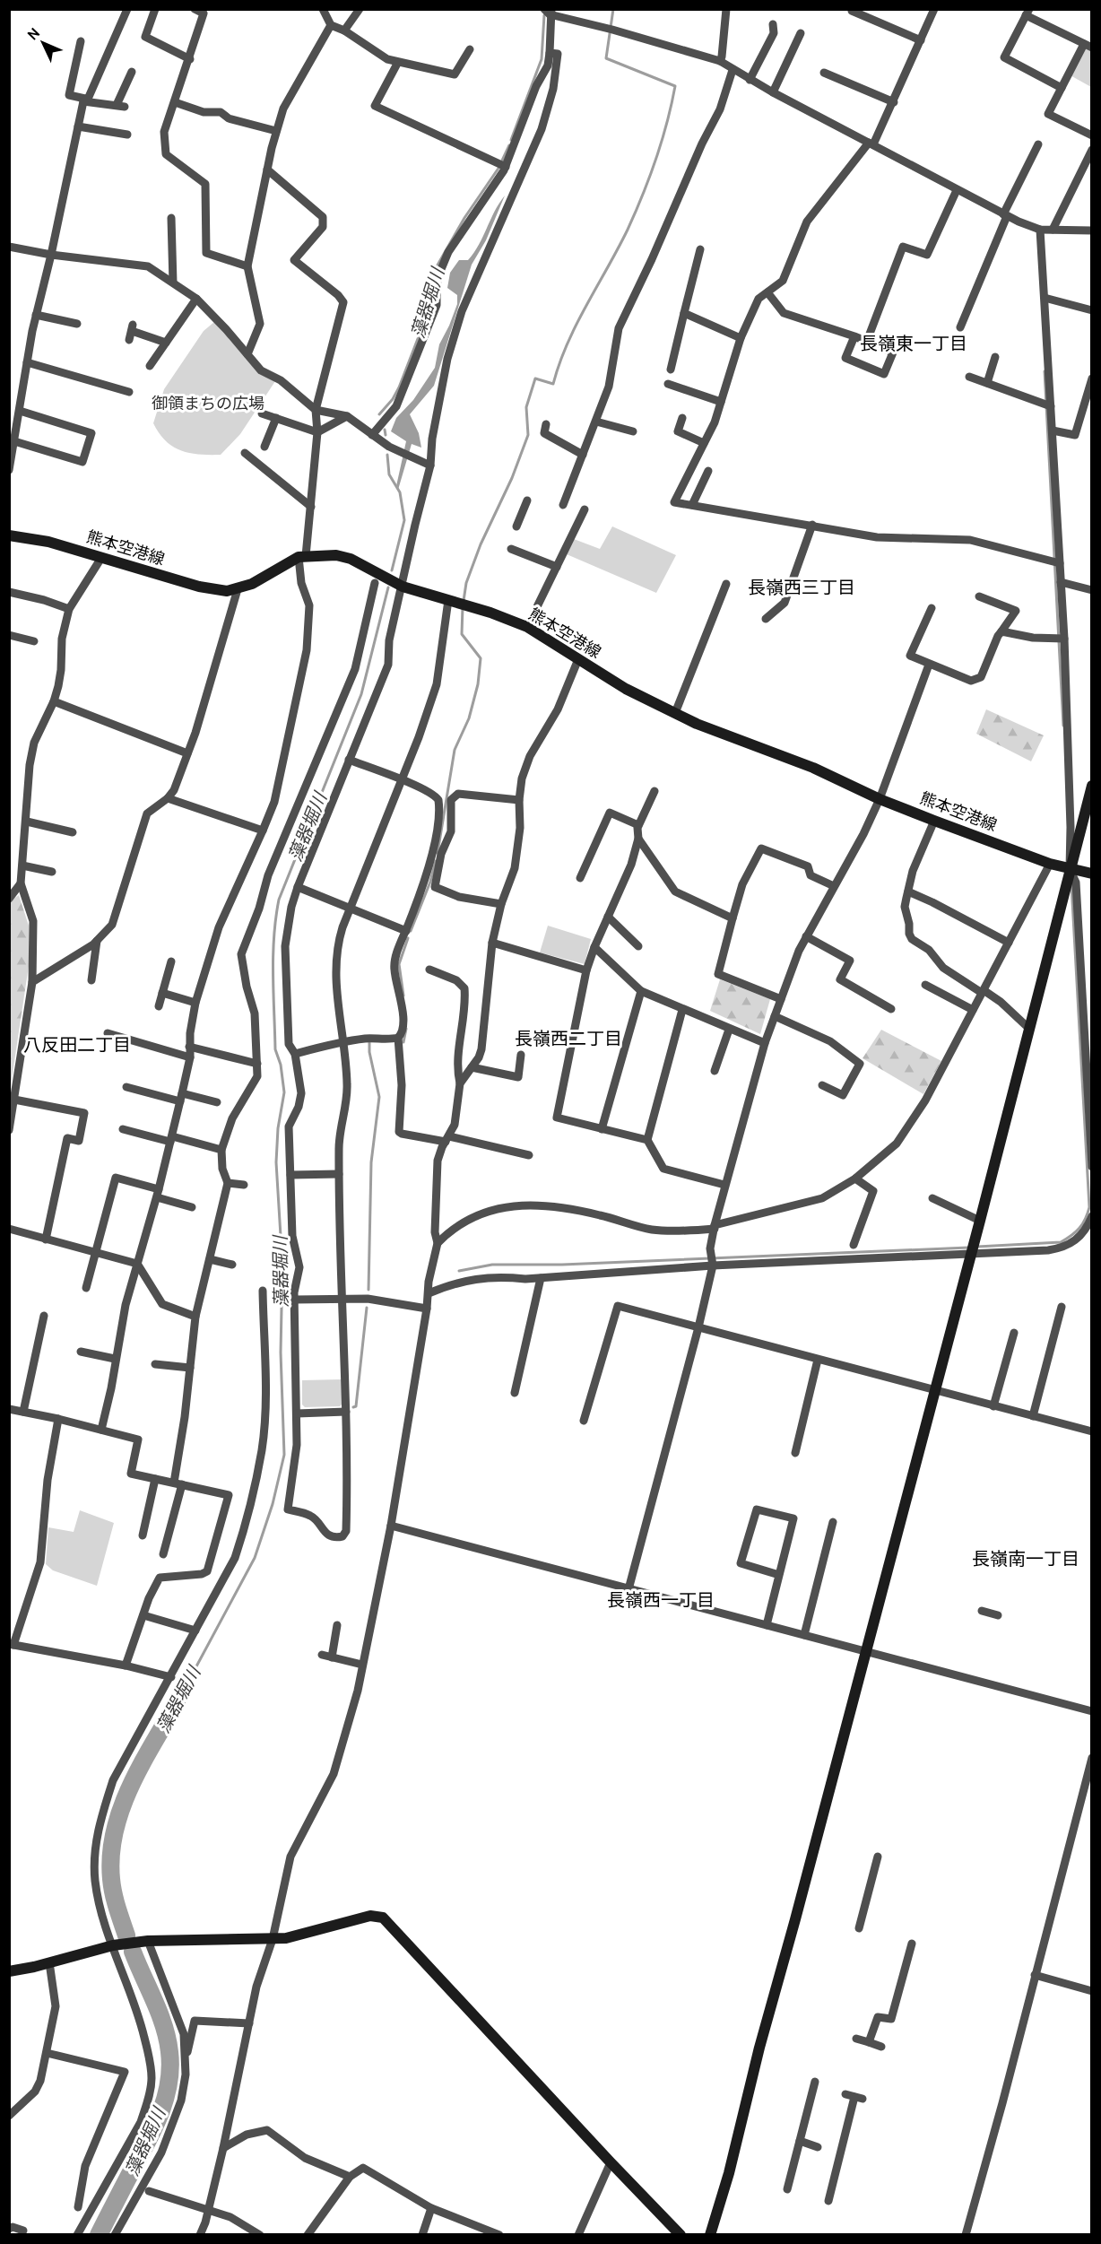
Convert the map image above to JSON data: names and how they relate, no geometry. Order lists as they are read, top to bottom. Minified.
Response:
{"streets":{"street":["熊本空港線"]},"districts":["長嶺東一丁目","長嶺西三丁目","長嶺西二丁目","八反田二丁目","長嶺南一丁目","長嶺西一丁目"],"water":["藻器堀川"],"parks":["御領まちの広場"],"north":"top left"}
